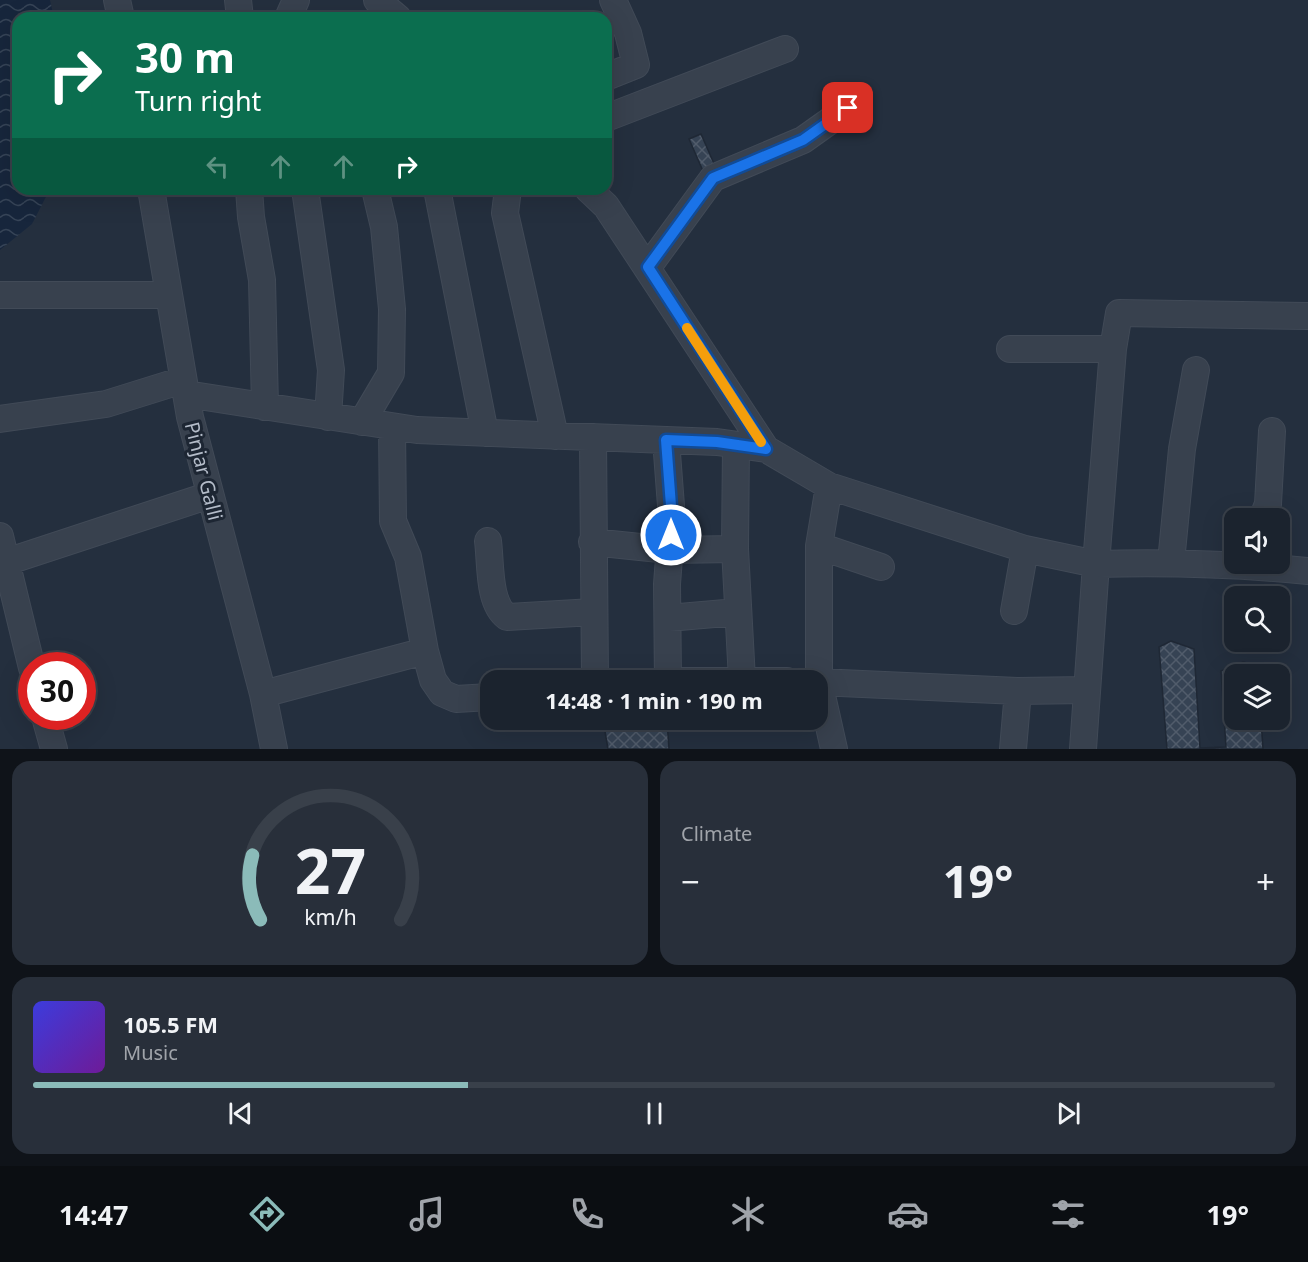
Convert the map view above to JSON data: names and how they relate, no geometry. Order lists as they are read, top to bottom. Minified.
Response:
{"streets":{"street":["Pinjar Galli"]},"page":{"turn":["30 m","Turn right"],"limit":"30","trip":"14:48 · 1 min · 190 m","tile":"Climate","heat":["−","19°","+"],"song":["105.5 FM","Music"],"tabs":["14:47","19°"],"gauge":["27","km/h"]}}
